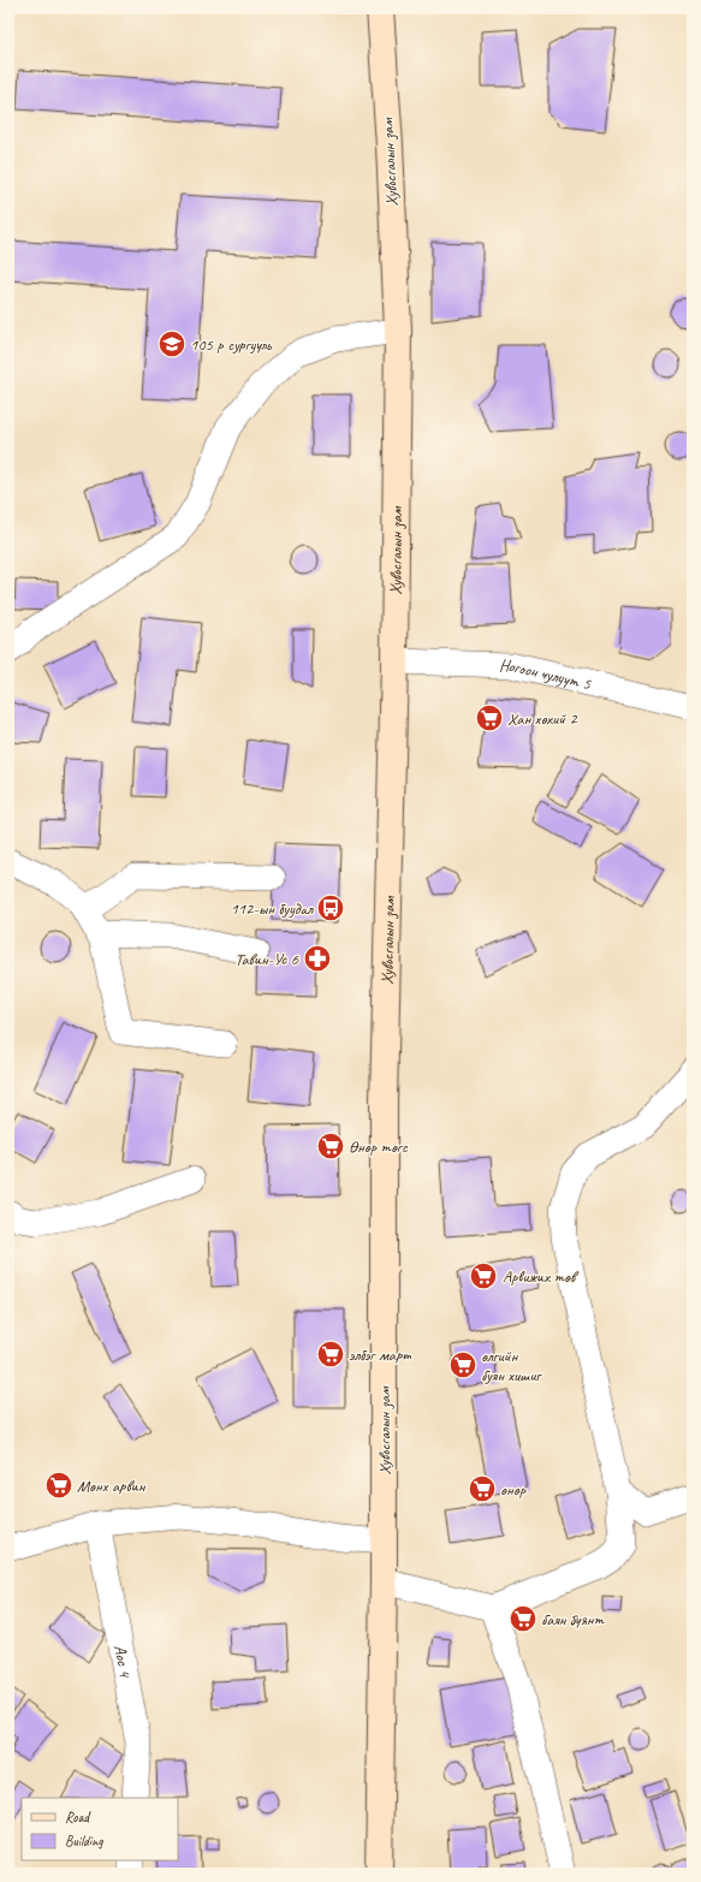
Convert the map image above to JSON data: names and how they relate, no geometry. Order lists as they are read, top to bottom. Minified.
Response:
{"streets":{"main road":["Хувьсгалын зам"],"street":["Ногоон чулуут 5","Аос 4"]},"crossings":[["Хувьсгалын зам","Ногоон чулуут 5"]],"places":{"school or university":["105 р сургууль"],"supermarket":["Хан хөхий 2","Өнөр төгс","Арвижих төв","элбэг март","өлгийн буян хишиг","Мөнх арвин","өнөр","баян буянт"],"bus stop":["112-ын буудал"],"pharmacy":["Тавин-Ус 6"]},"legend":["Road","Building"]}
